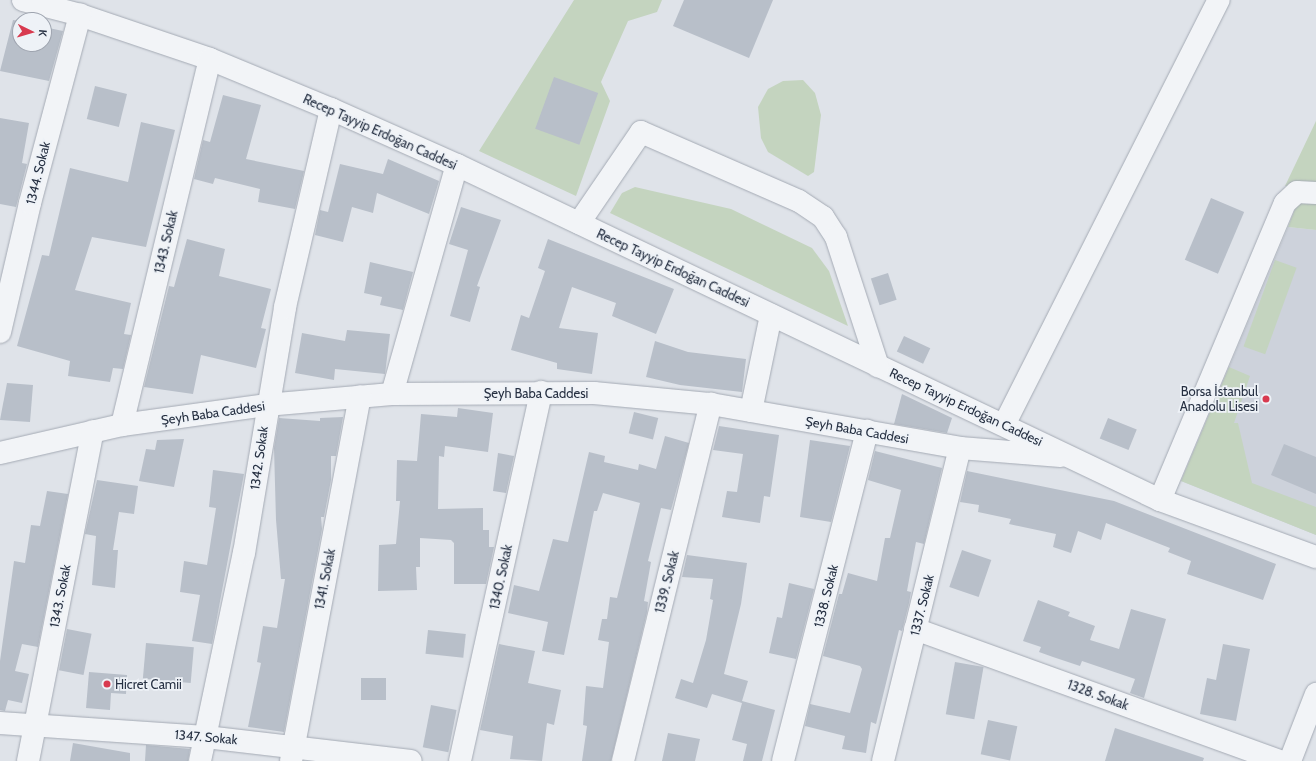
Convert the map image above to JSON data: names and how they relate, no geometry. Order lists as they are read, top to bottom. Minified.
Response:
{"streets":{"street":["Recep Tayyip Erdoğan Caddesi","1344. Sokak","1343. Sokak","Şeyh Baba Caddesi","1342. Sokak","1340. Sokak","1341. Sokak","1339. Sokak","1338. Sokak","1337. Sokak","1328. Sokak","1347. Sokak"]},"crossings":[["Recep Tayyip Erdoğan Caddesi","1344. Sokak"],["Recep Tayyip Erdoğan Caddesi","1343. Sokak"],["Recep Tayyip Erdoğan Caddesi","Şeyh Baba Caddesi"],["Recep Tayyip Erdoğan Caddesi","1342. Sokak"],["1343. Sokak","Şeyh Baba Caddesi"],["1343. Sokak","1347. Sokak"],["Şeyh Baba Caddesi","1342. Sokak"],["Şeyh Baba Caddesi","1340. Sokak"],["Şeyh Baba Caddesi","1341. Sokak"],["Şeyh Baba Caddesi","1339. Sokak"],["Şeyh Baba Caddesi","1338. Sokak"],["Şeyh Baba Caddesi","1337. Sokak"],["1342. Sokak","1347. Sokak"],["1341. Sokak","1347. Sokak"],["1337. Sokak","1328. Sokak"]],"places":["Borsa İstanbul Anadolu Lisesi","Hicret Camii"],"north":"right"}
